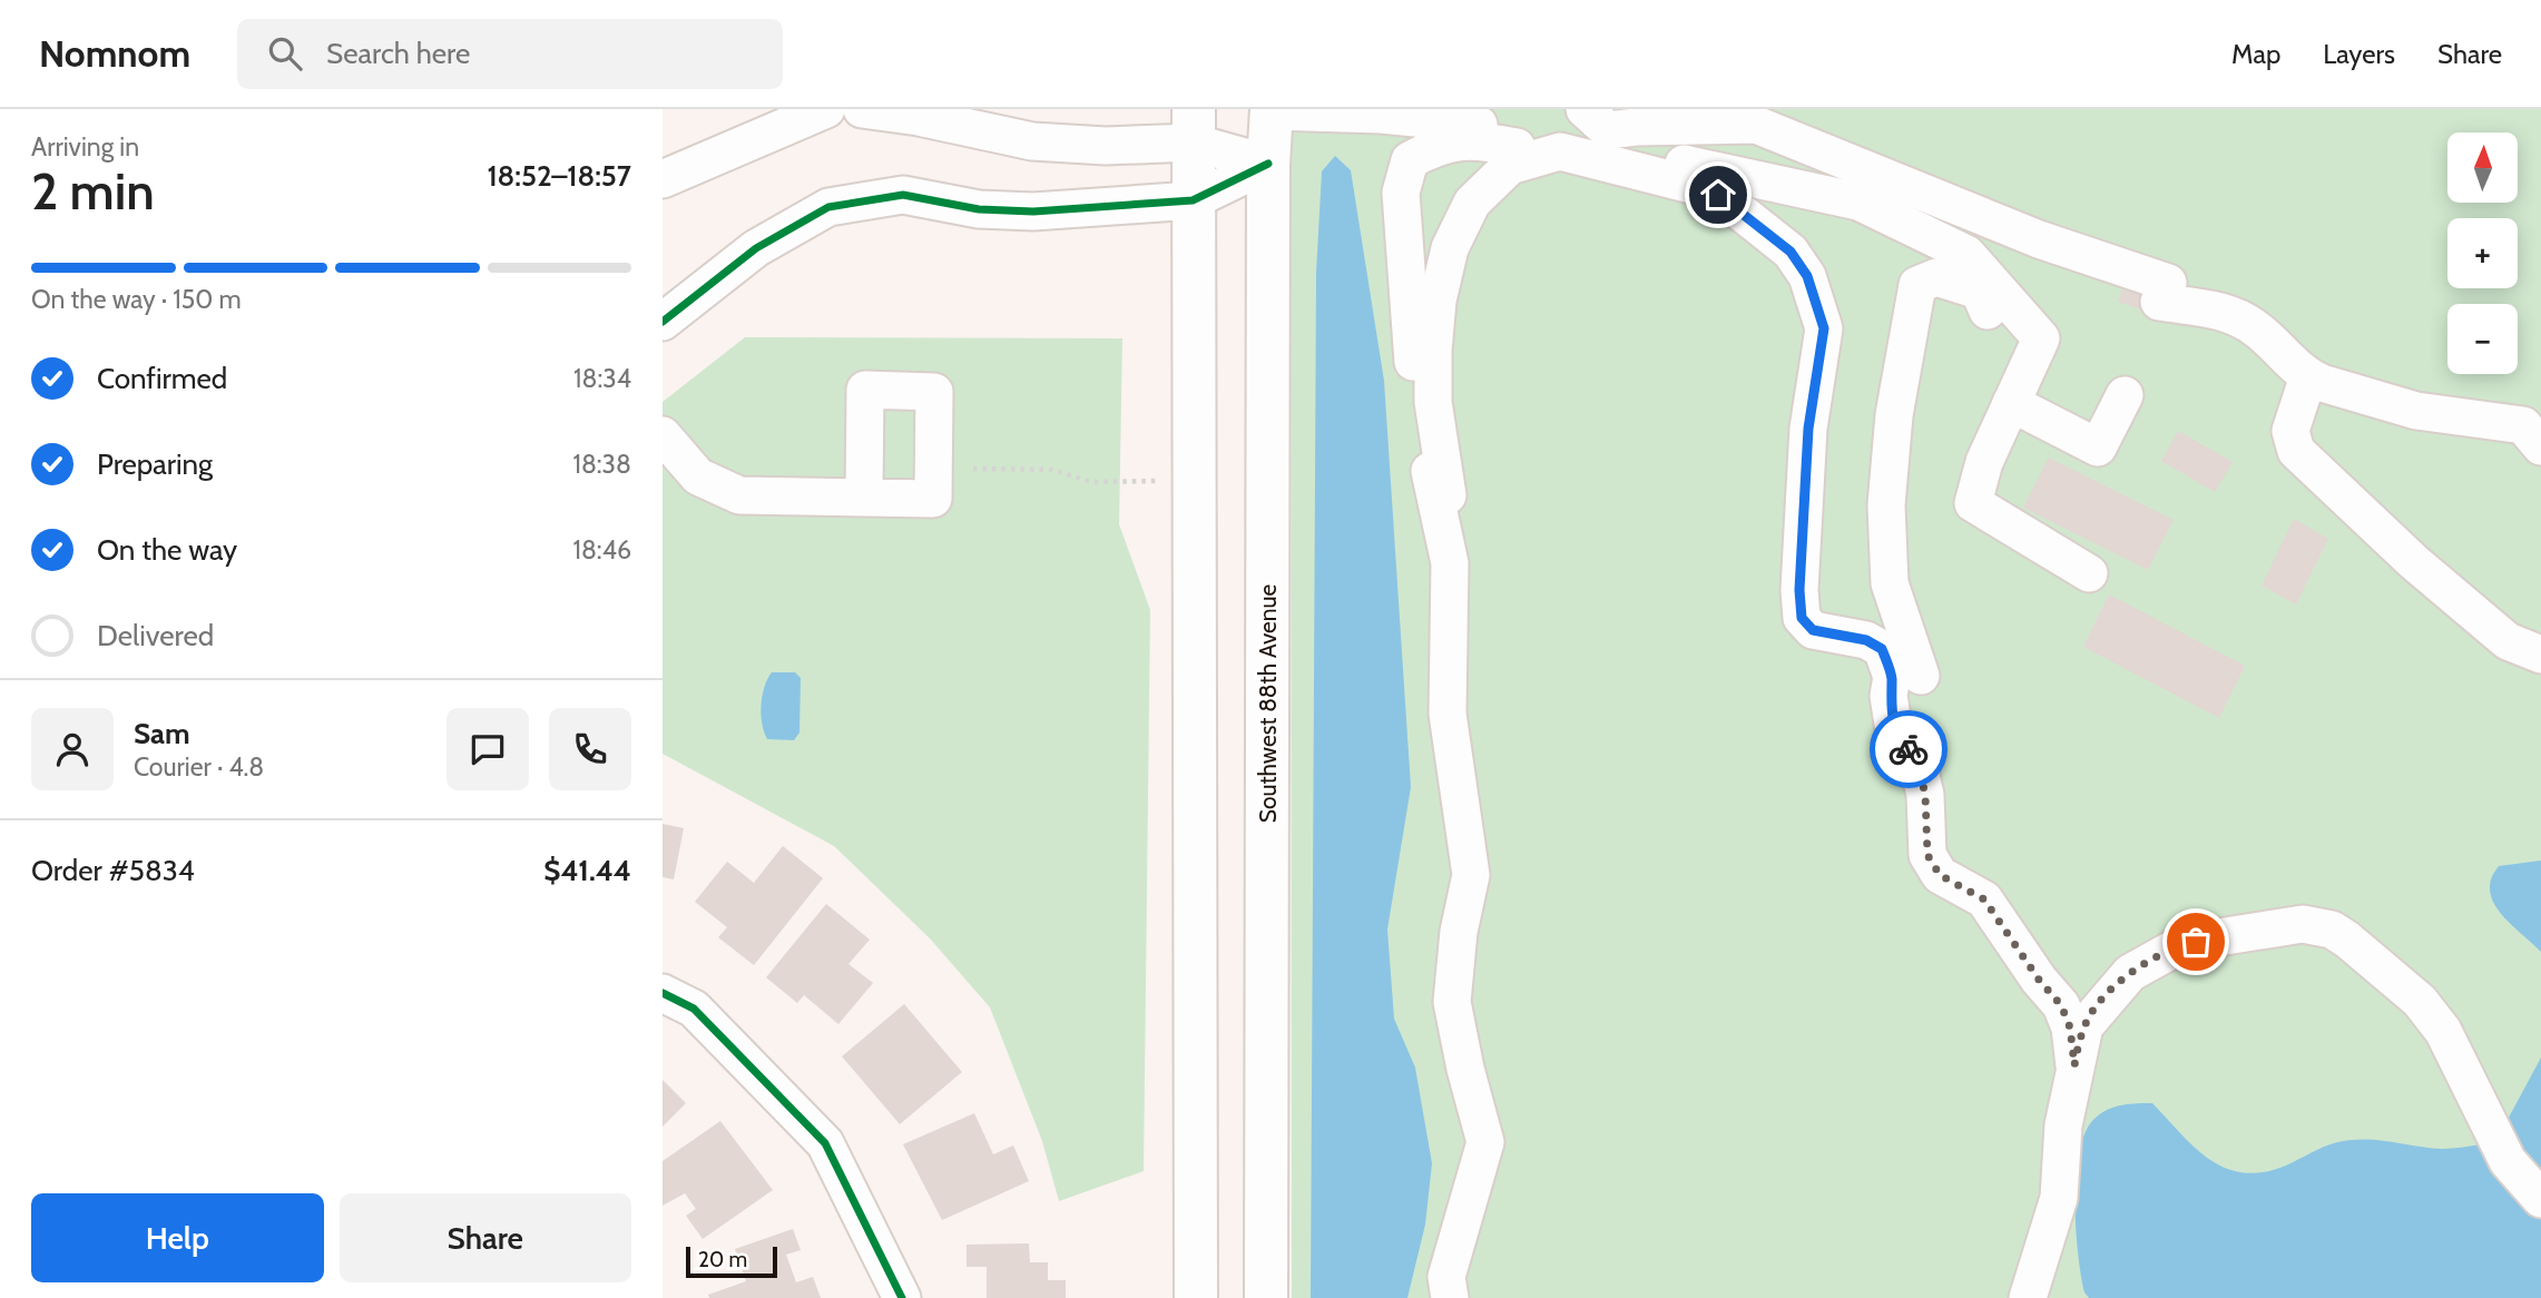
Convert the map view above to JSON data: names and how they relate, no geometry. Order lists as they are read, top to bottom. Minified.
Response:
{"streets":{"main road":["Southwest 88th Avenue"]},"scale_bar":"20 m","north":"top","page":{"header":"Nomnom","search":"Search here","nav":["Map","Layers","Share"],"heading":["2 min","Arriving in","18:52–18:57"],"panel":["Sam","Courier · 4.8","Order #5834","$41.44"],"map_buttons":["+","−"],"bar":"On the way · 150 m","list":[["Confirmed","18:34"],["Preparing","18:38"],["On the way","18:46"],"Delivered"],"buttons":["Help","Share"],"scale":"20 m"}}
